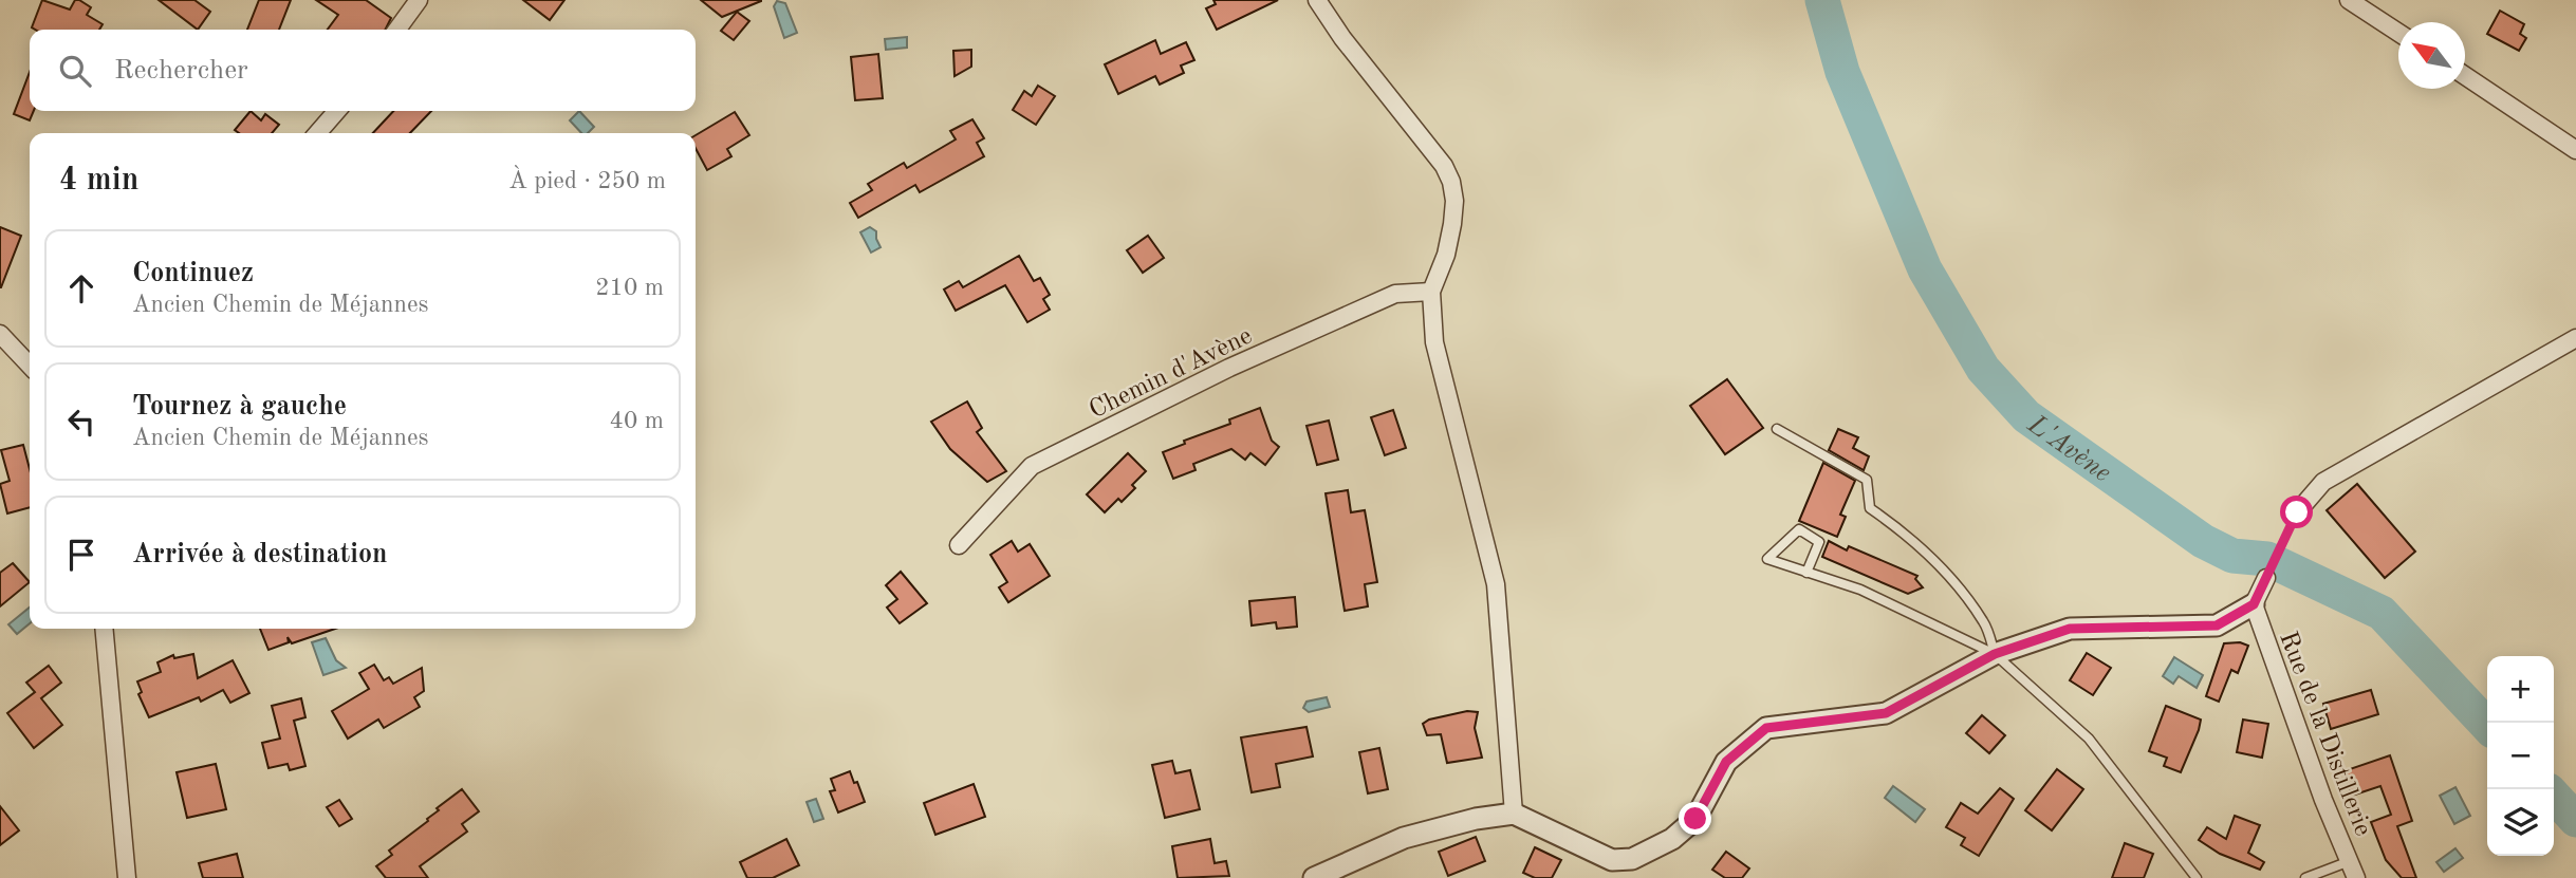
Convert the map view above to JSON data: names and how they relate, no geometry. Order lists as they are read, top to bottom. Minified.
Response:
{"streets":{"street":["Chemin d'Avène","Rue de la Distillerie"]},"water":["L'Avène"],"north":"top left","page":{"search":"Rechercher","heading":["4 min","À pied · 250 m"],"list":[["Continuez","Ancien Chemin de Méjannes","210 m"],["Tournez à gauche","Ancien Chemin de Méjannes","40 m"],"Arrivée à destination"],"map_buttons":["+","−"]}}
